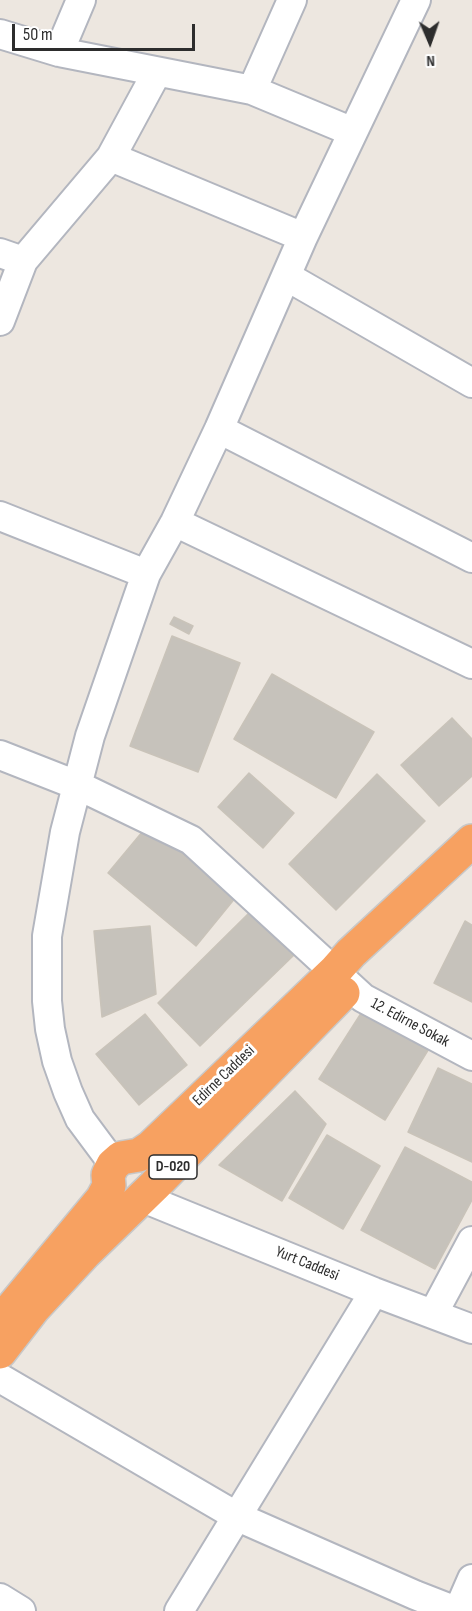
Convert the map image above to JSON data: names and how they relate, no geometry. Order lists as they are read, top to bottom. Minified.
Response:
{"streets":{"highway":["Edirne Caddesi","D-020"],"street":["12. Edirne Sokak","Yurt Caddesi"]},"crossings":[["12. Edirne Sokak","Edirne Caddesi"],["Edirne Caddesi","Yurt Caddesi"]],"scale_bar":"50 m","north":"bottom"}
